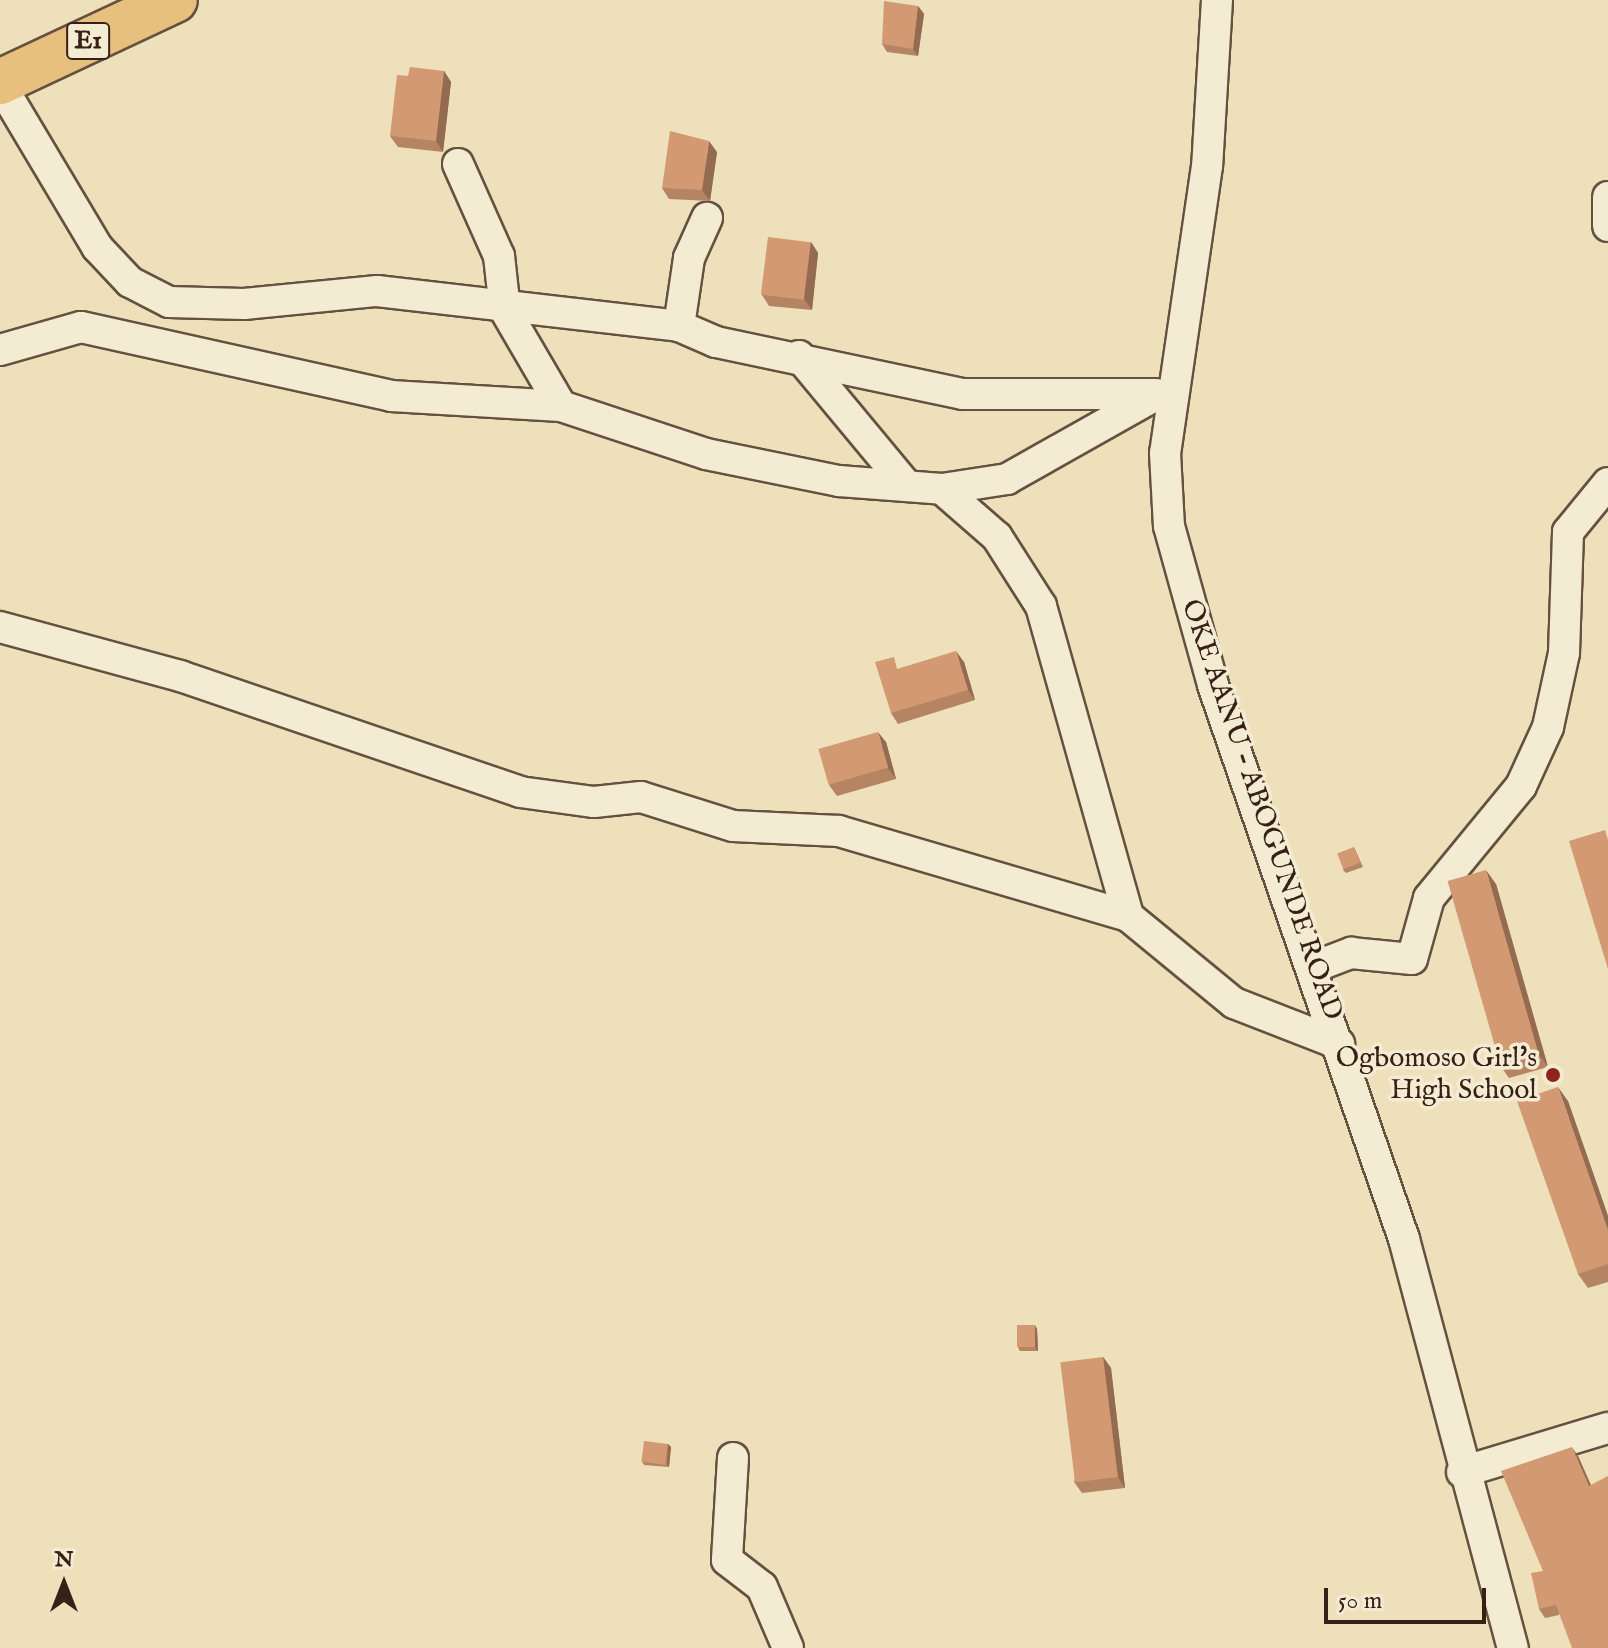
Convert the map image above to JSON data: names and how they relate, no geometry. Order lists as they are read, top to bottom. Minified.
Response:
{"streets":{"highway":["E1"],"street":["OKE AANU - ABOGUNDE ROAD"]},"places":["Ogbomoso Girl's High School"],"scale_bar":"50 m","north":"top"}
